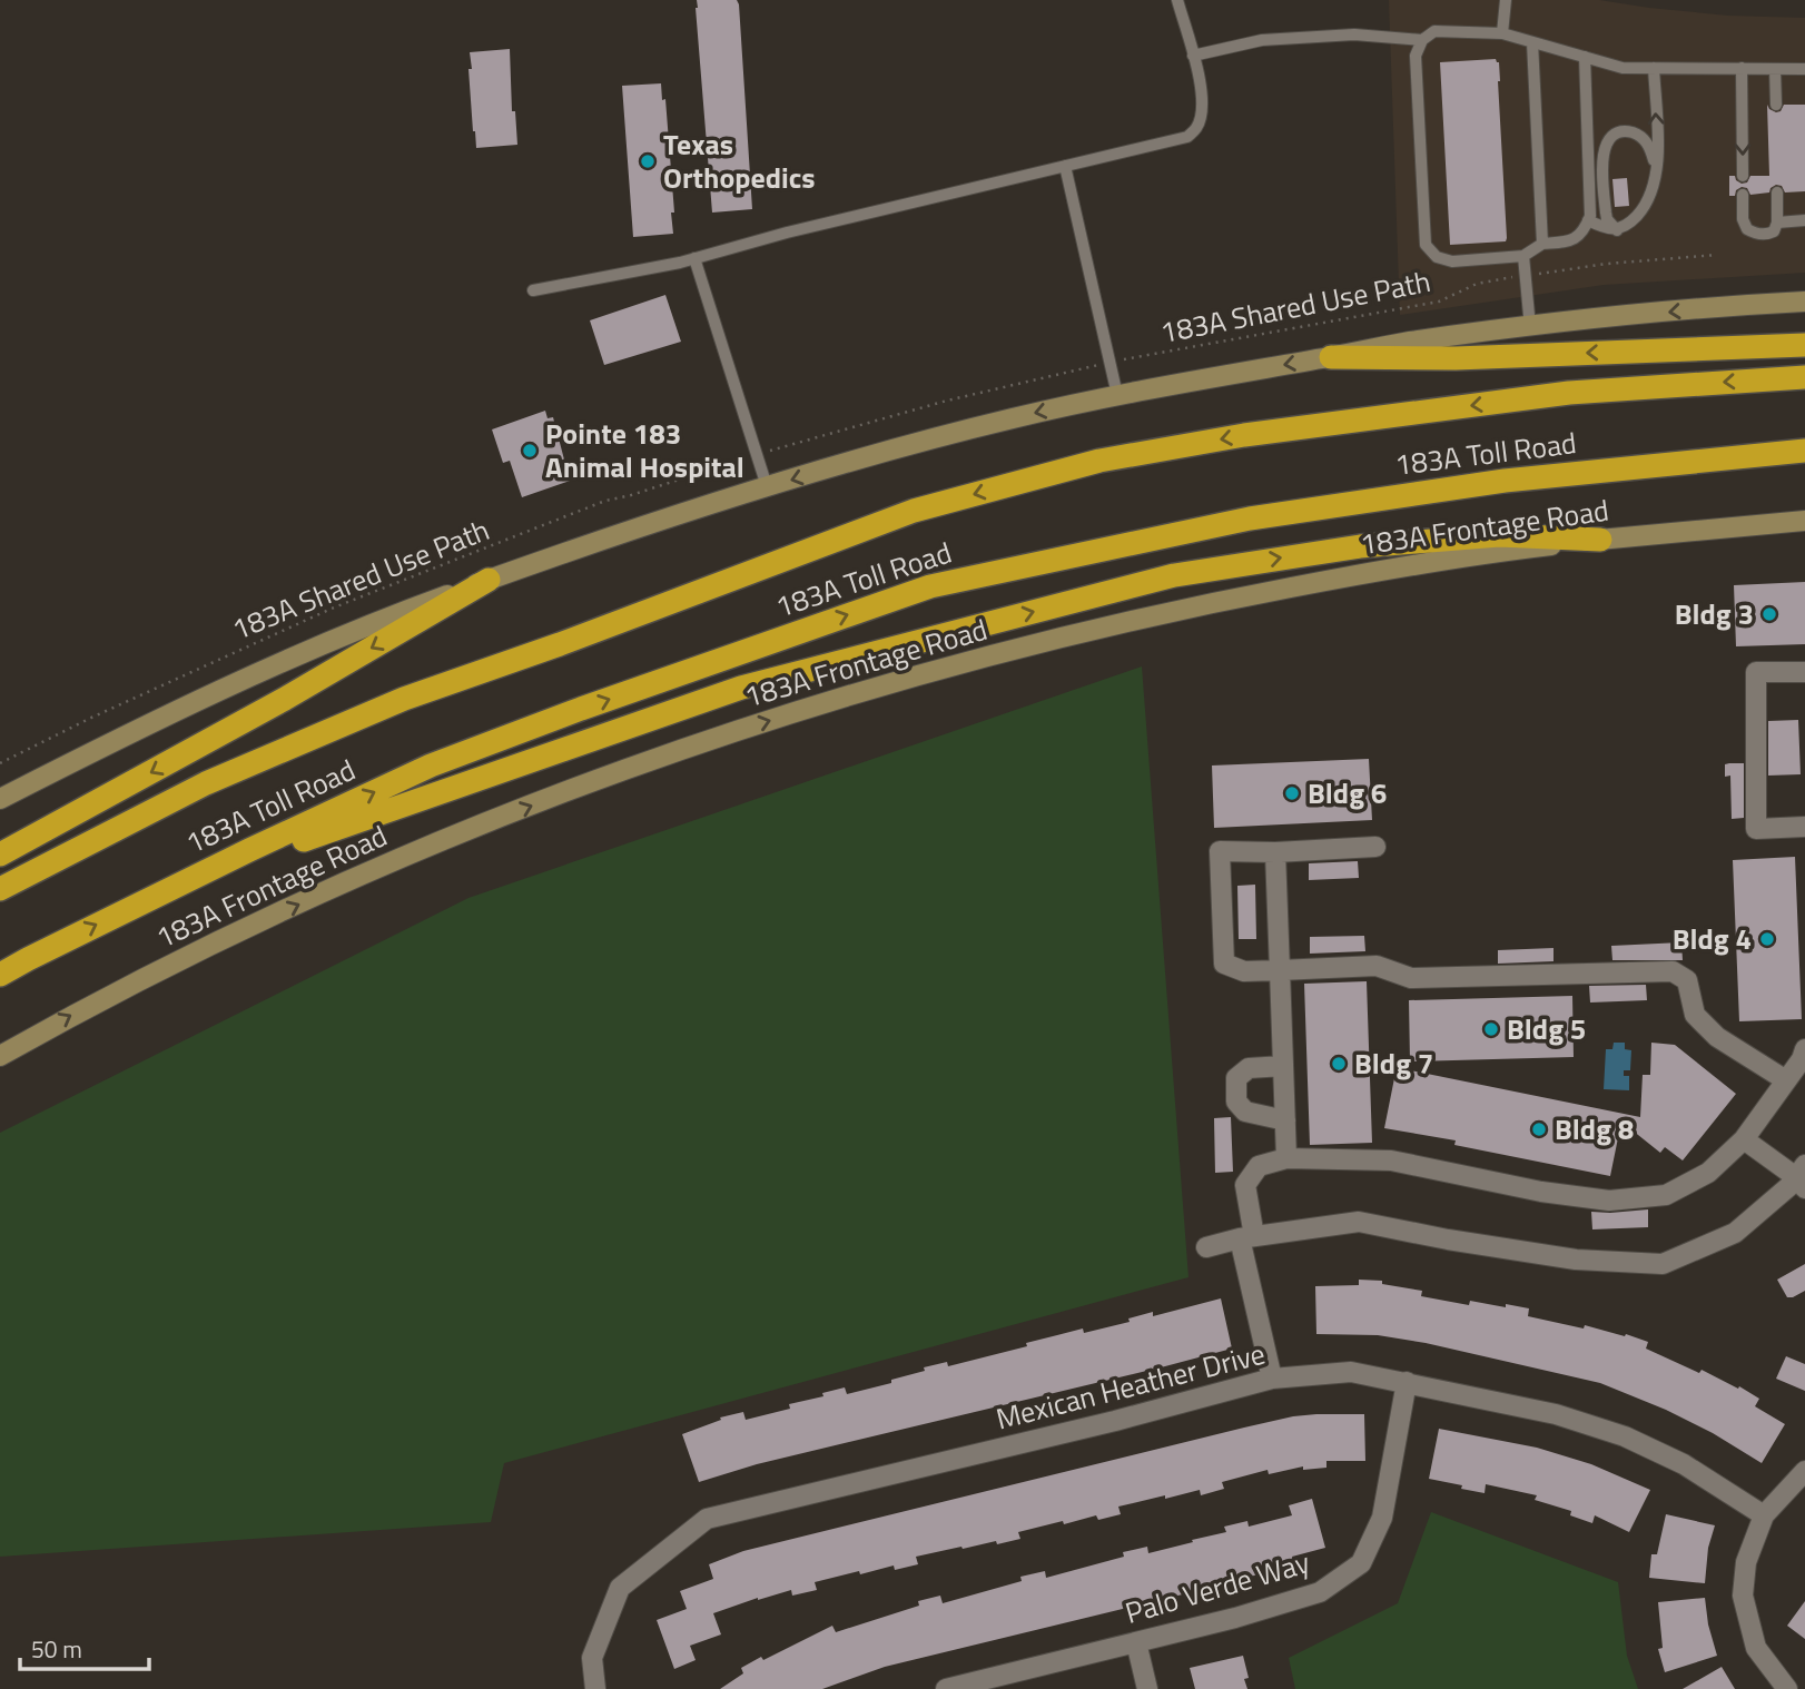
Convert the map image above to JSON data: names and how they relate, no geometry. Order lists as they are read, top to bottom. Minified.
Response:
{"streets":{"highway":["183A Toll Road"],"main road":["183A Frontage Road"],"street":["Mexican Heather Drive","Palo Verde Way"],"path":["183A Shared Use Path"]},"crossings":[["Mexican Heather Drive","Palo Verde Way"]],"one_way":["183A Frontage Road"],"places":["Texas Orthopedics","Pointe 183 Animal Hospital","Bldg 3","Bldg 6","Bldg 4","Bldg 5","Bldg 7","Bldg 8"],"scale_bar":"50 m"}
